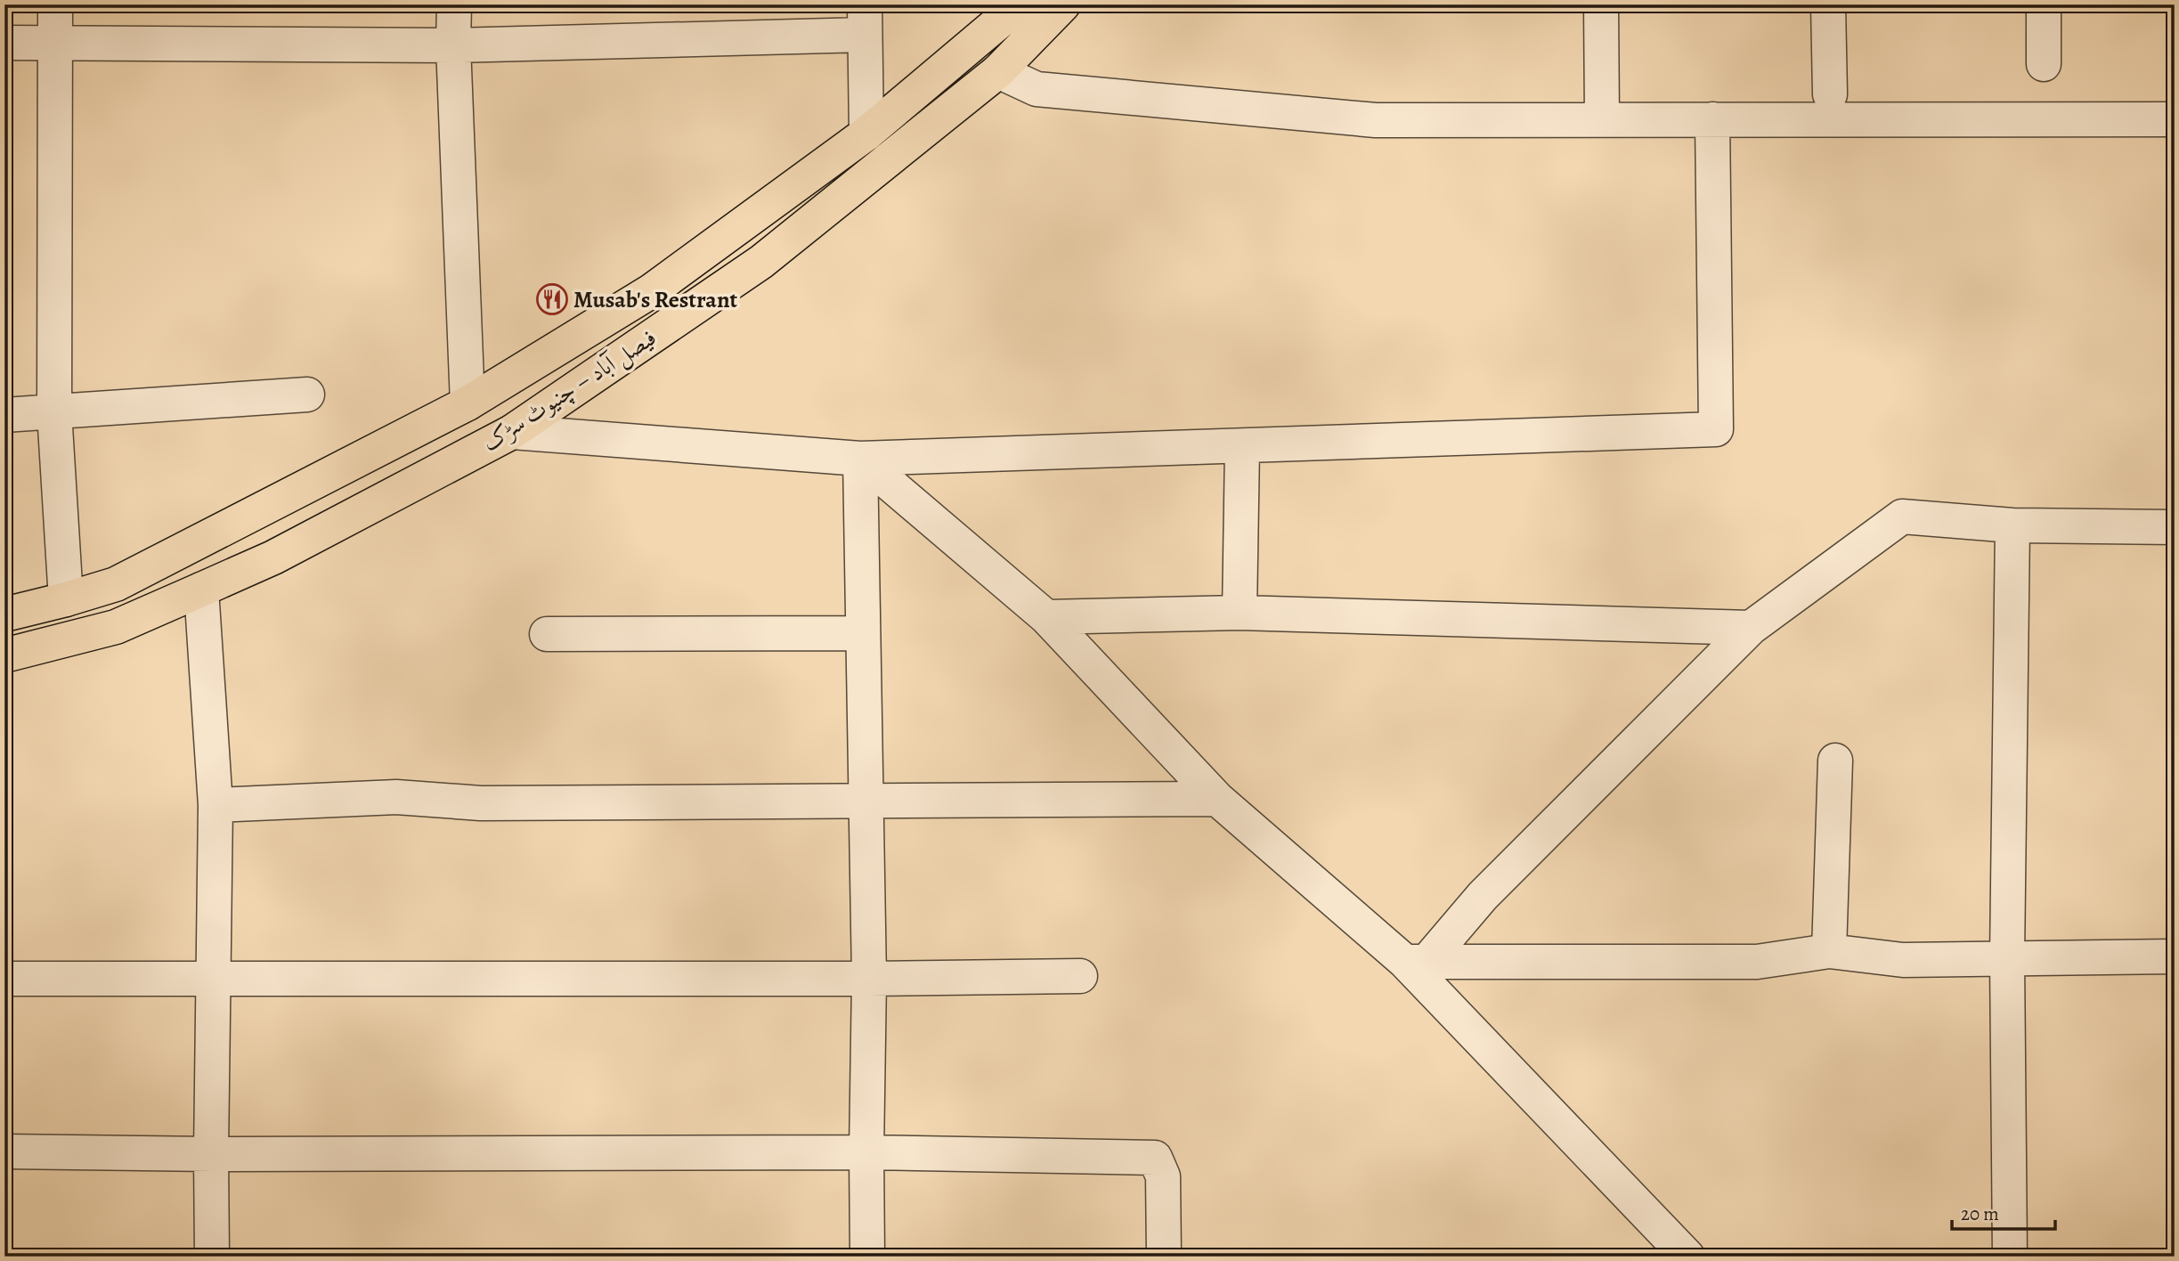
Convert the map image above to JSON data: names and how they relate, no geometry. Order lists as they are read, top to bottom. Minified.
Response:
{"streets":{"highway":["فیصل آباد – چنیوٹ سڑک"]},"places":{"restaurant":["Musab's Restrant"]},"scale_bar":"20 m"}
